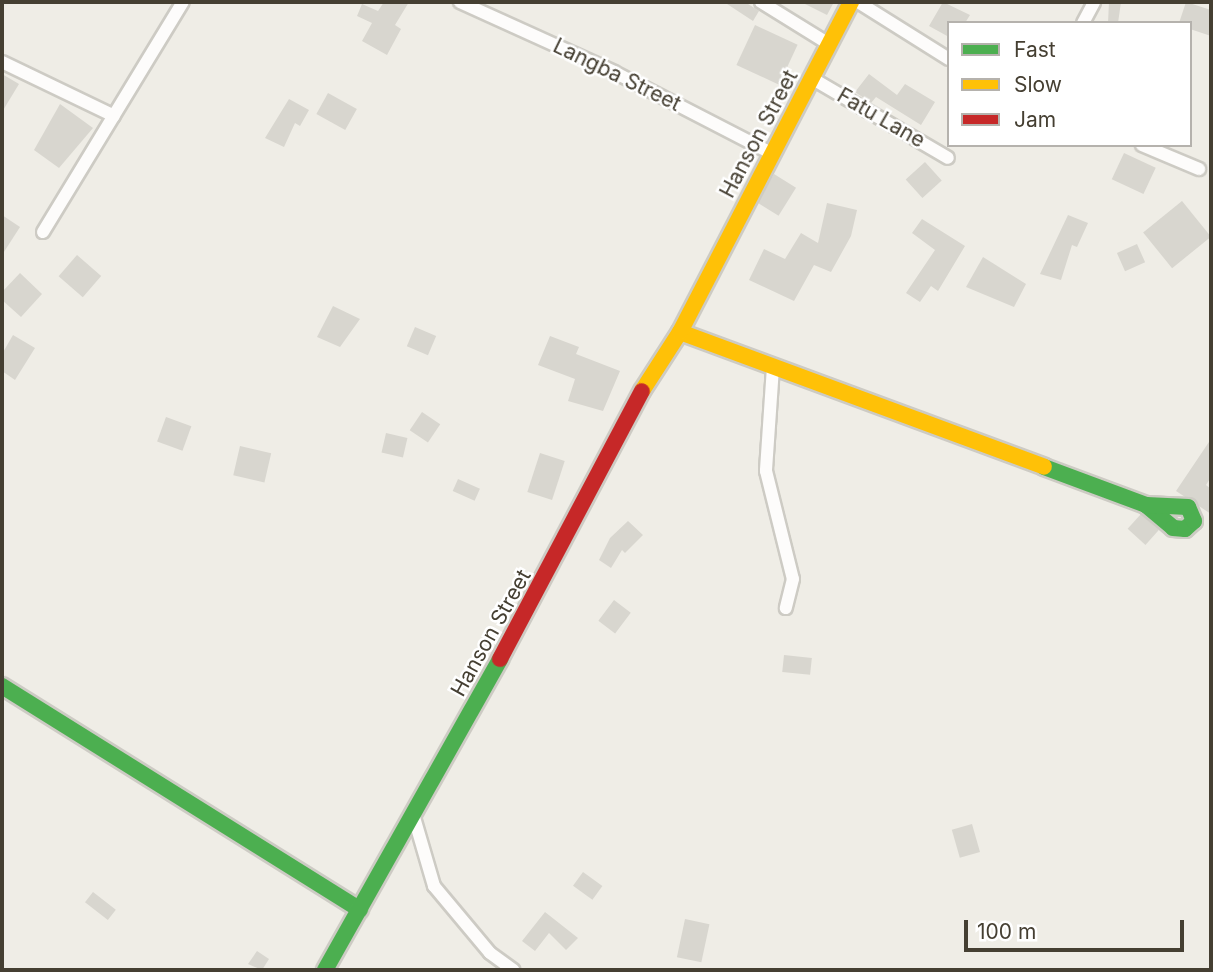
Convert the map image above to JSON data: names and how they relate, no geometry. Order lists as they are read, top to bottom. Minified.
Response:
{"streets":{"street":["Langba Street","Fatu Lane","Hanson Street"]},"crossings":[["Langba Street","Hanson Street"],["Fatu Lane","Hanson Street"]],"legend":["Fast","Slow","Jam"],"scale_bar":"100 m"}
